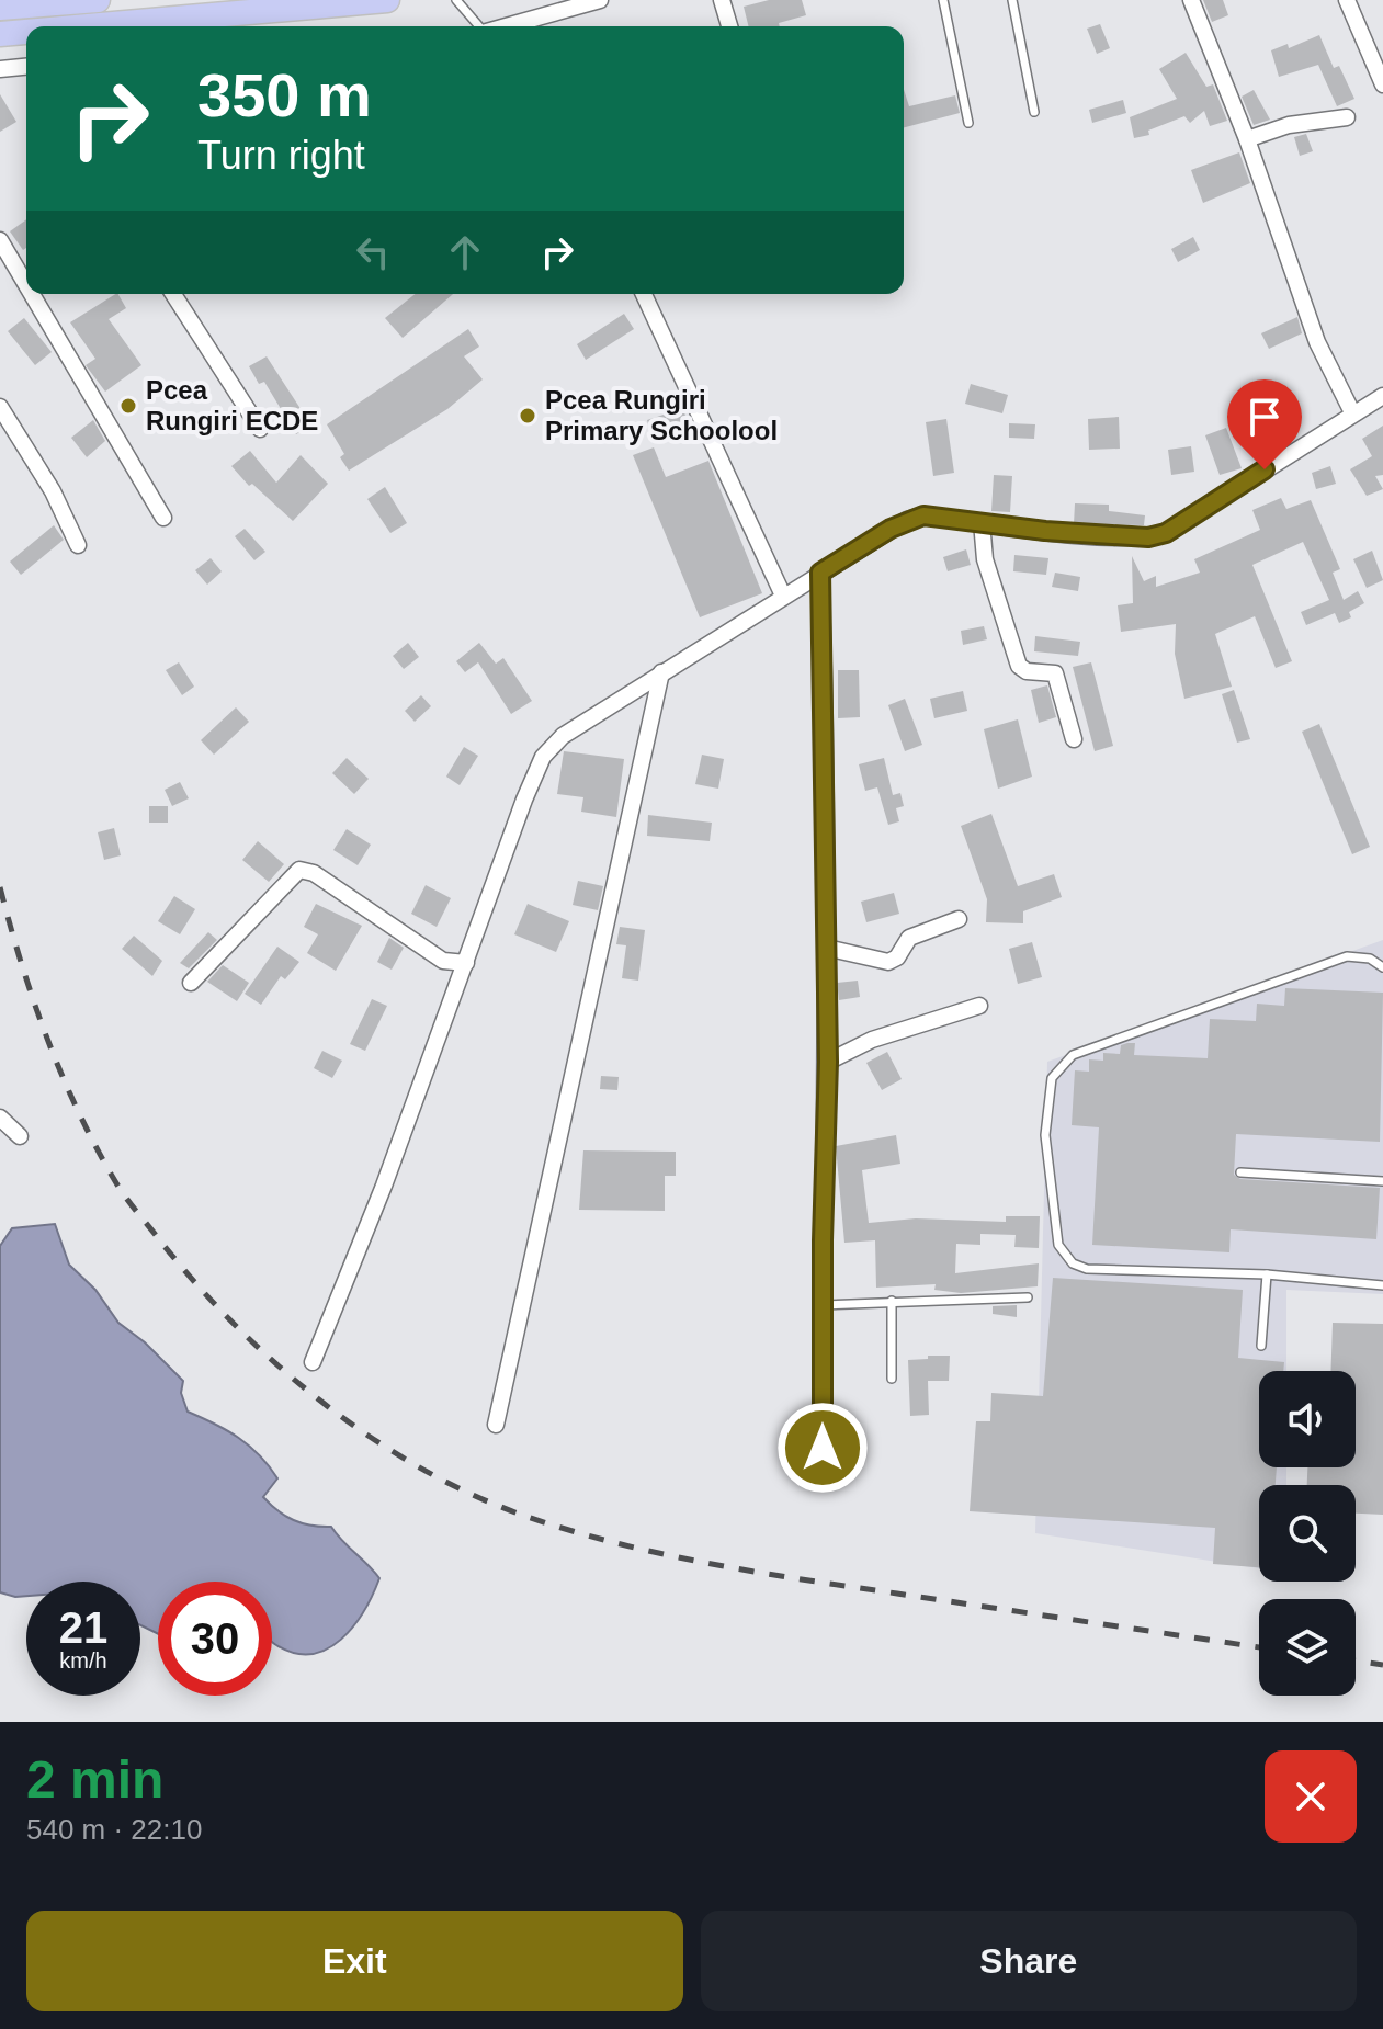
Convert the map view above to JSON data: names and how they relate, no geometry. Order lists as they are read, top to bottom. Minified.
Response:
{"places":["Pcea Rungiri ECDE","Pcea Rungiri Primary Schoolool"],"page":{"turn":["350 m","Turn right"],"speed":"21 km/h","limit":"30","heading":["2 min","540 m · 22:10"],"buttons":["Exit","Share"]}}
